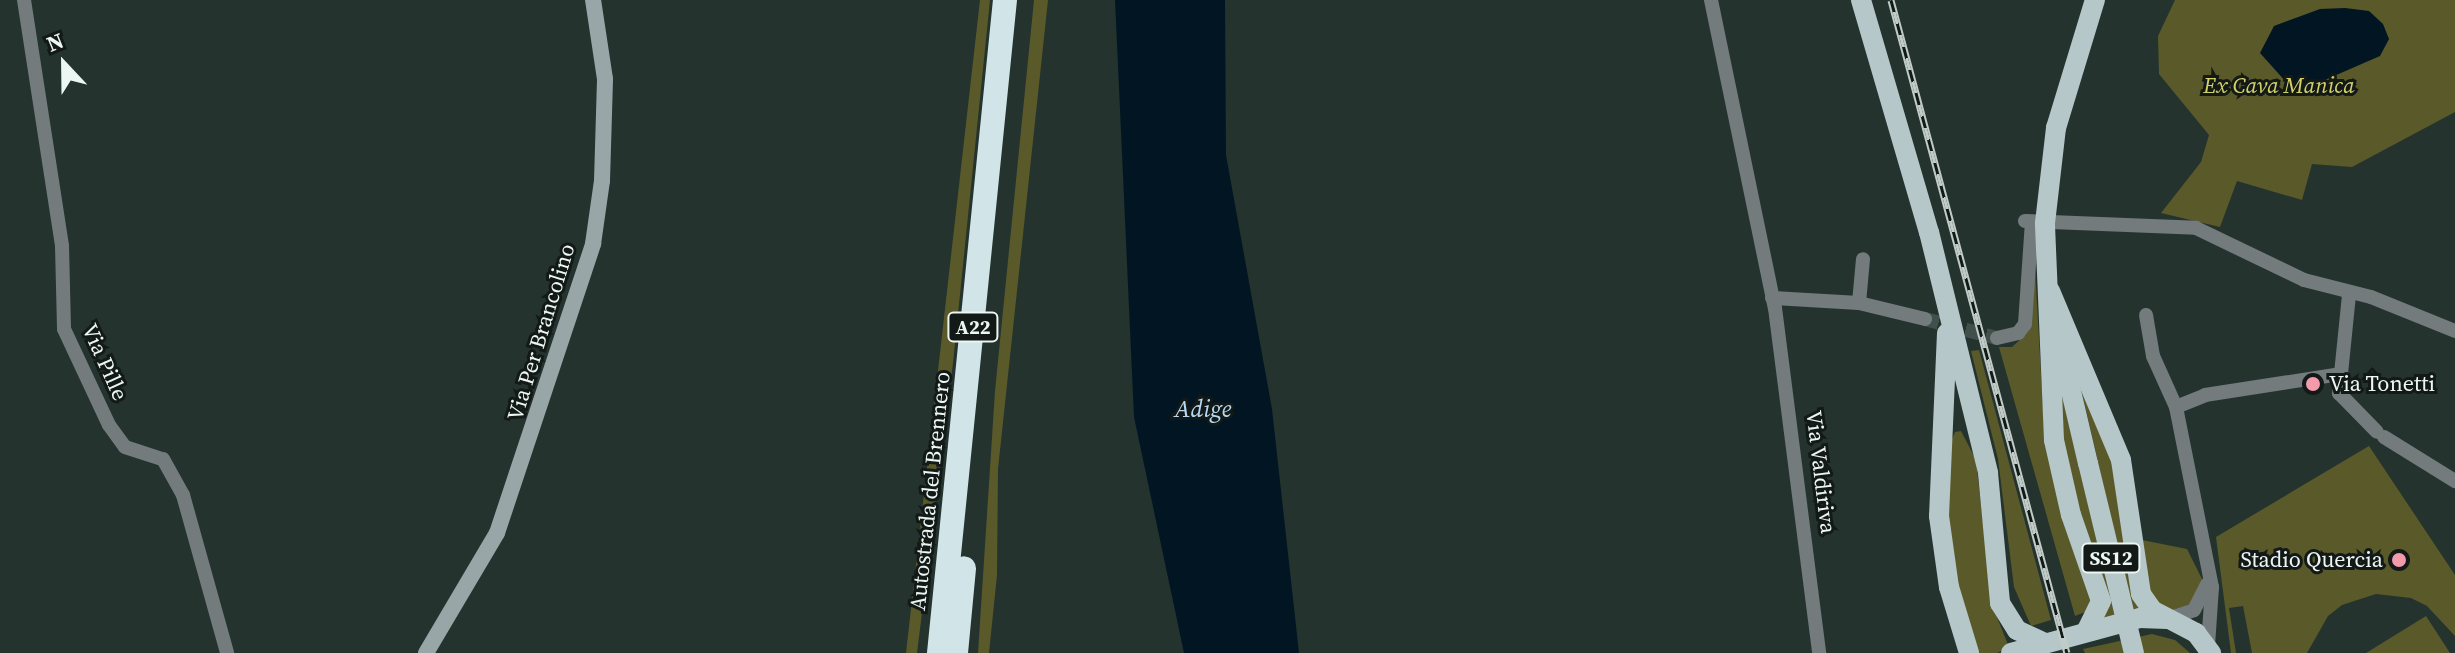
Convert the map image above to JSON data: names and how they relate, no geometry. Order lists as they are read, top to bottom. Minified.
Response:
{"streets":{"highway":["A22","Autostrada del Brennero"],"main road":["Via Per Brancolino","SS12"],"street":["Via Pille","Via Valdiriva"]},"water":["Adige"],"parks":["Ex Cava Manica"],"places":["Via Tonetti","Stadio Quercia"],"north":"top"}
